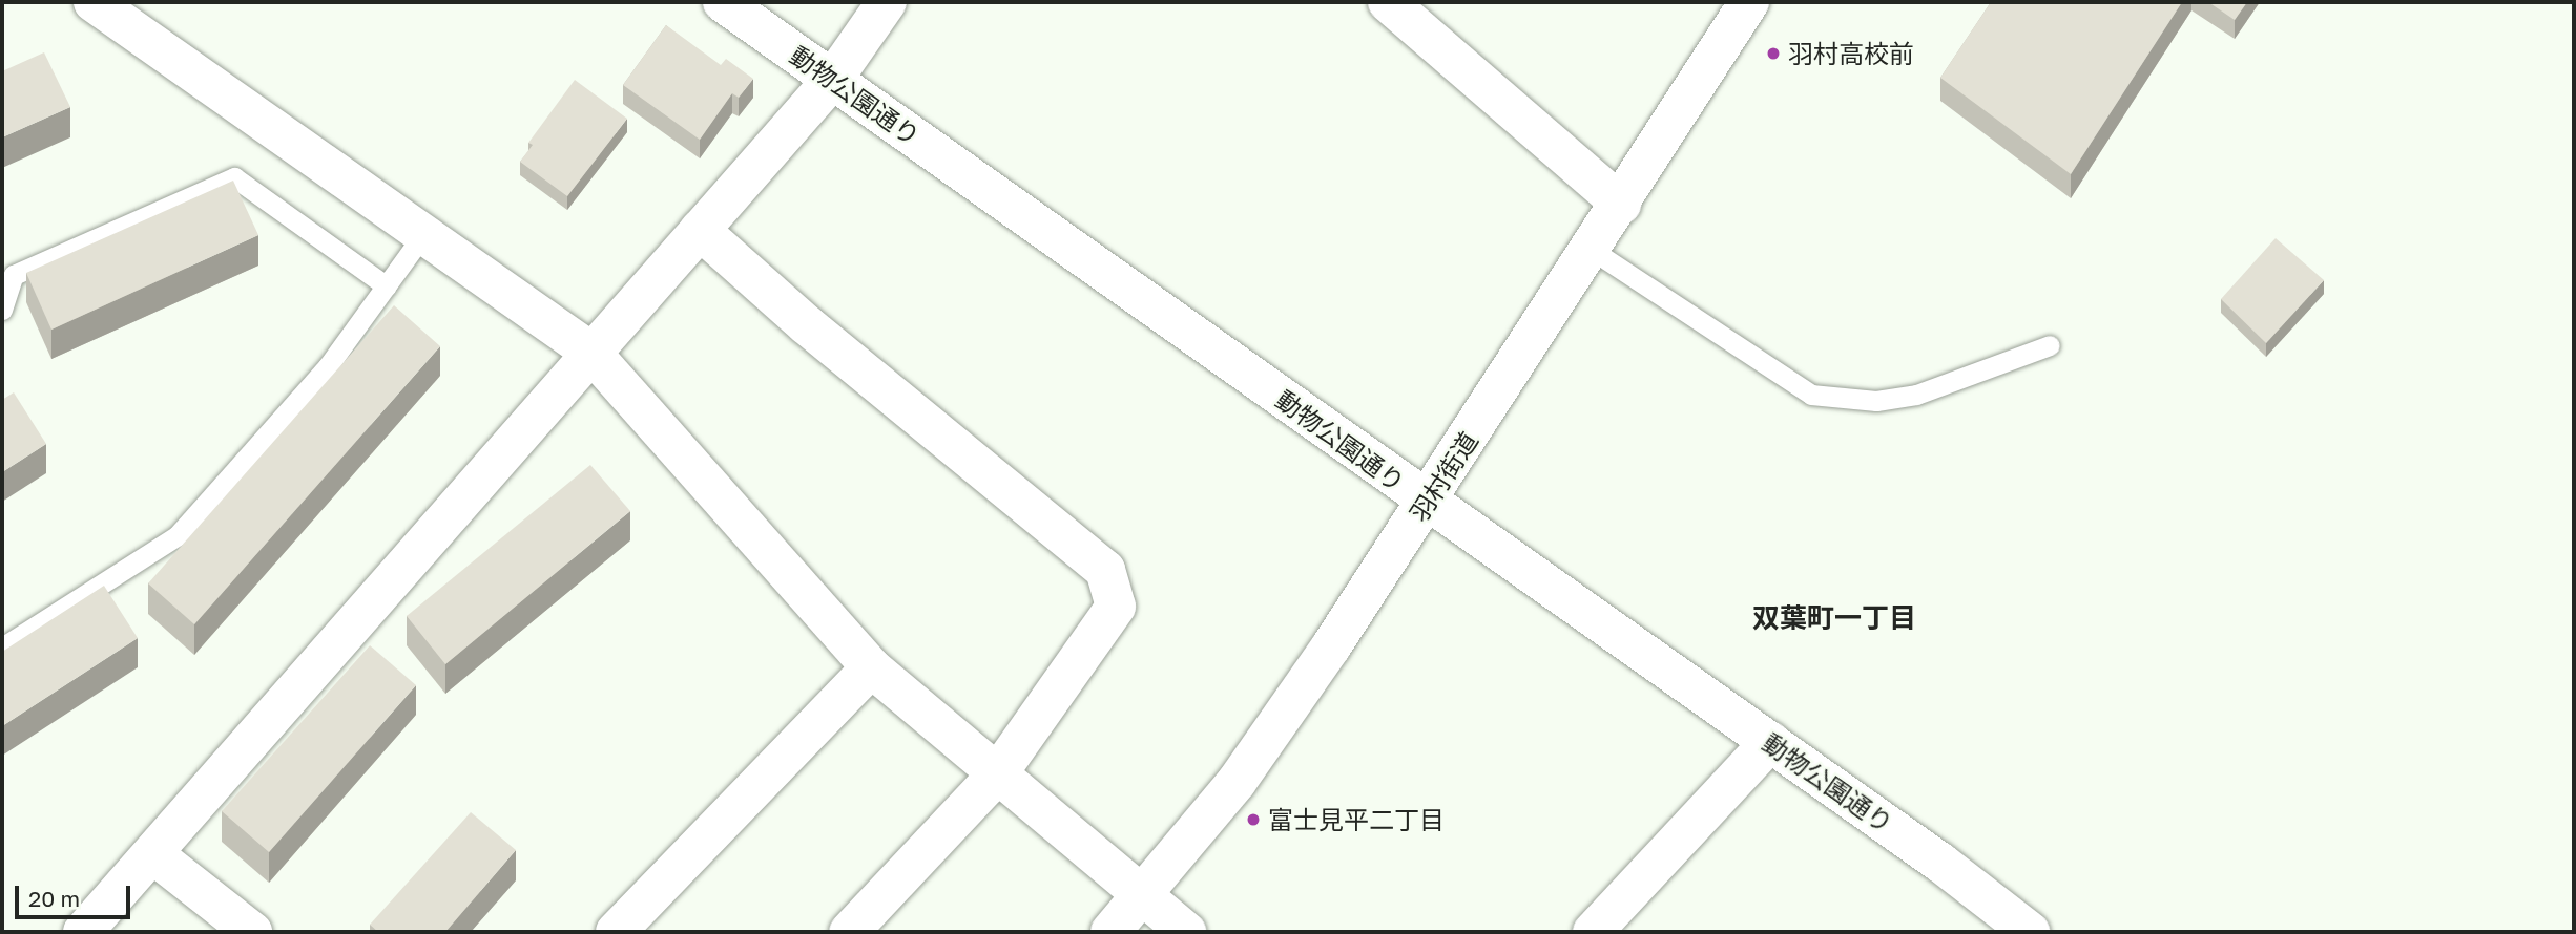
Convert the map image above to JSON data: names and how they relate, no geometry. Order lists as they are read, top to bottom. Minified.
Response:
{"streets":{"street":["動物公園通り","羽村街道"]},"crossings":[["動物公園通り","羽村街道"]],"districts":["双葉町一丁目"],"places":["羽村高校前","富士見平二丁目"],"scale_bar":"20 m"}
